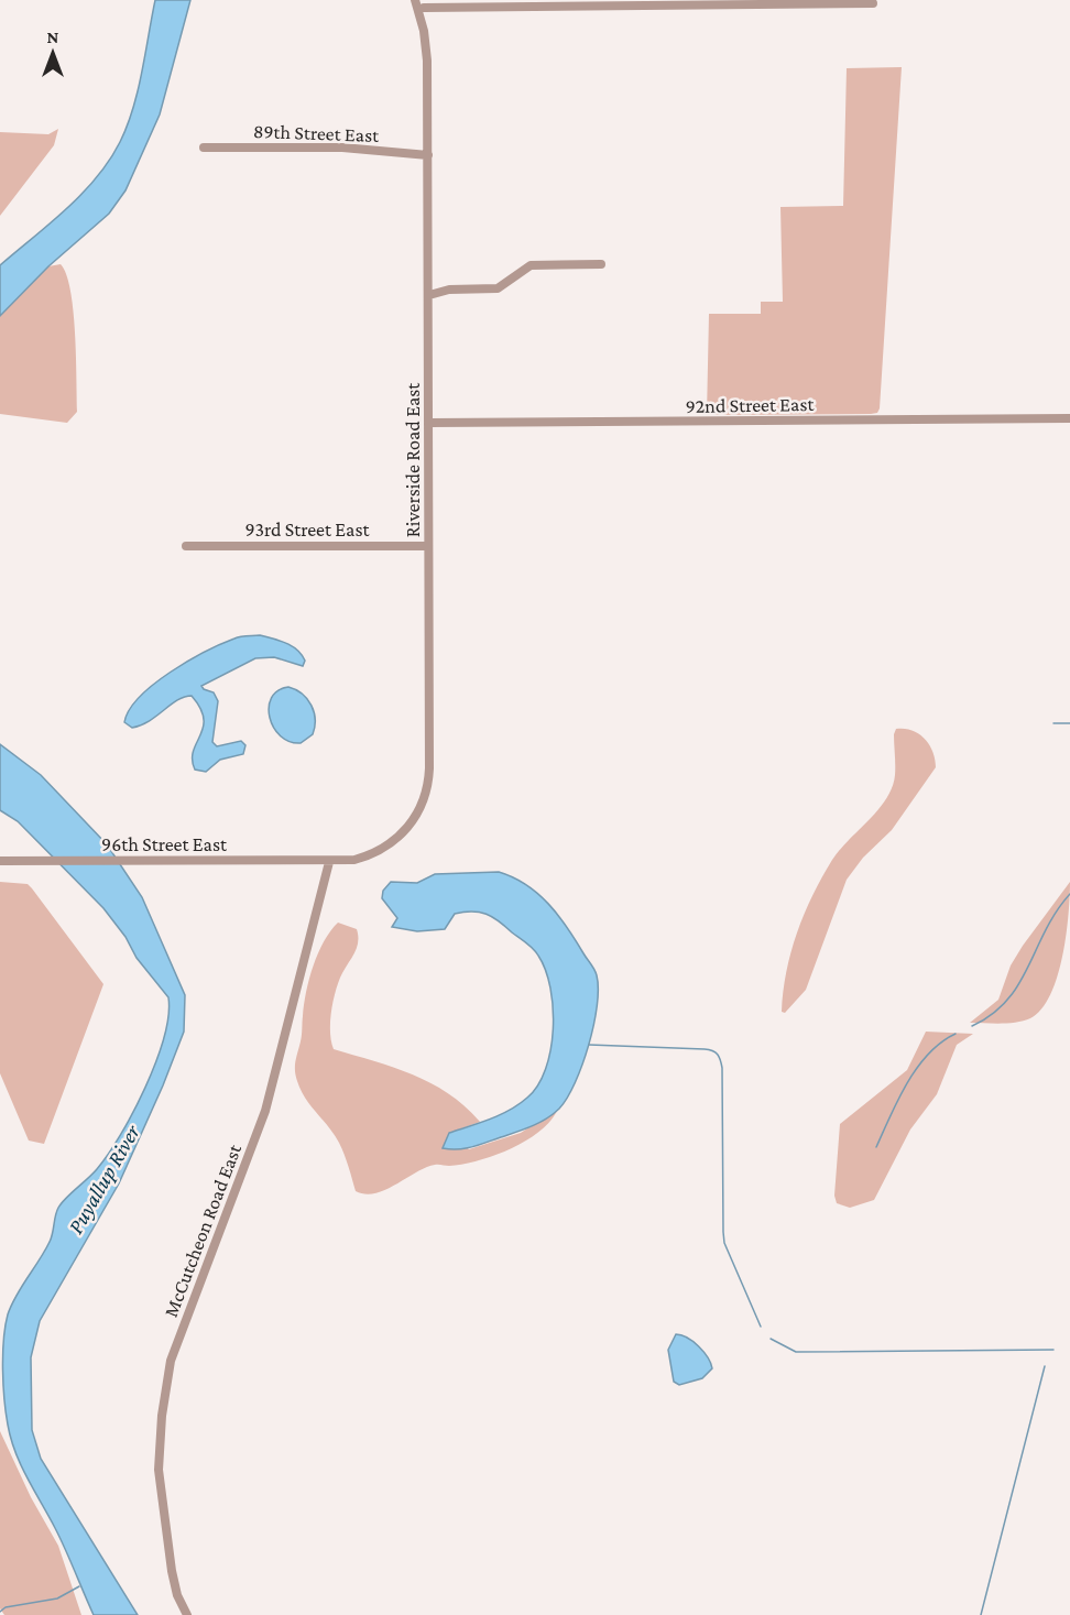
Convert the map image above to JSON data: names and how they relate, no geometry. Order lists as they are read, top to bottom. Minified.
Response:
{"streets":{"street":["89th Street East","92nd Street East","Riverside Road East","93rd Street East","96th Street East","McCutcheon Road East"]},"crossings":[["89th Street East","Riverside Road East"],["92nd Street East","Riverside Road East"],["Riverside Road East","93rd Street East"],["Riverside Road East","96th Street East"],["Riverside Road East","McCutcheon Road East"],["96th Street East","McCutcheon Road East"]],"water":["Puyallup River"],"north":"top"}
